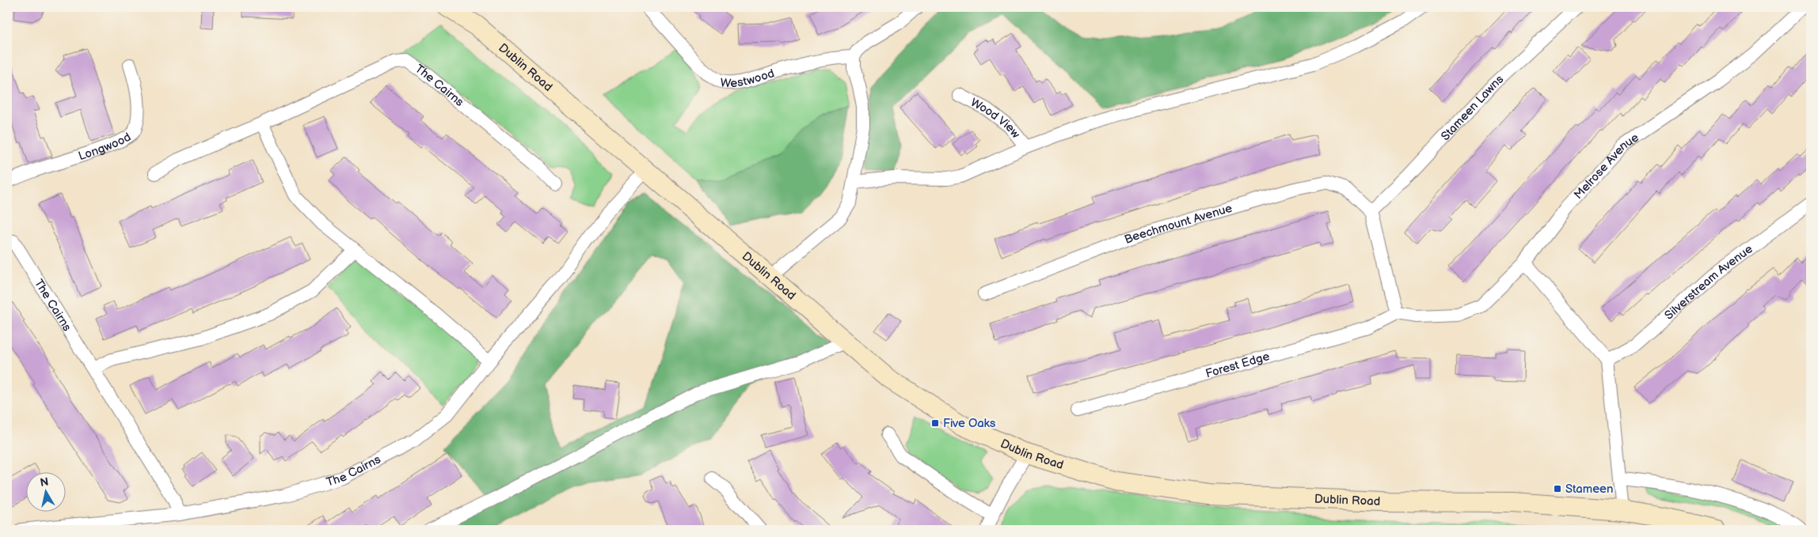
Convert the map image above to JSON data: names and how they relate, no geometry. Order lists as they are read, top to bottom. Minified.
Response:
{"streets":{"main road":["Dublin Road"],"street":["Westwood","The Cairns","Stameen Lawns","Wood View","Longwood","Melrose Avenue","Beechmount Avenue","Silverstream Avenue","Forest Edge"]},"crossings":[["Dublin Road","The Cairns"],["Stameen Lawns","Beechmount Avenue"],["Melrose Avenue","Forest Edge"]],"places":{"transit":["Five Oaks","Stameen"]},"north":"top"}
